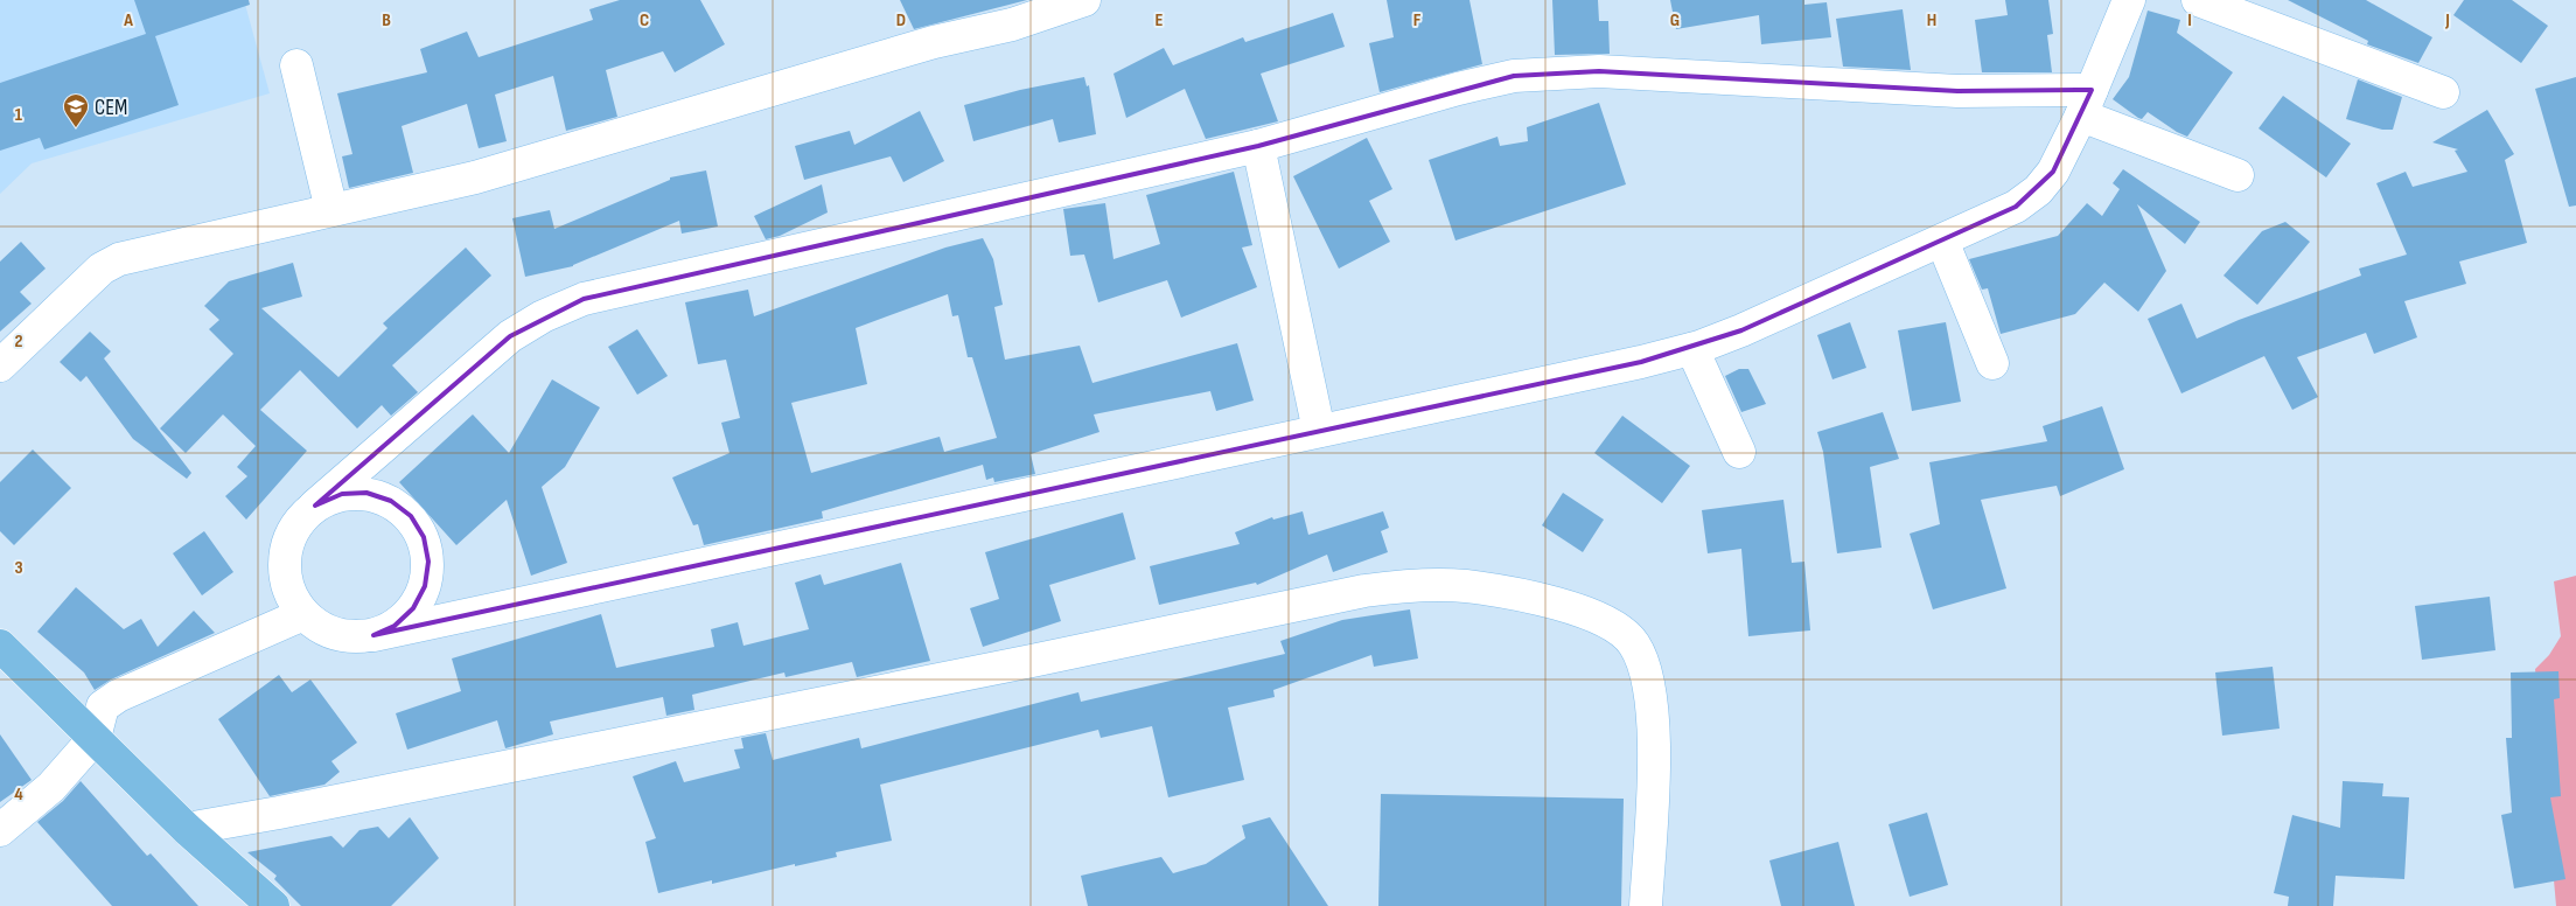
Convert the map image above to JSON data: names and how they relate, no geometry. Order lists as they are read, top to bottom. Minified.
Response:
{"places":{"school or university":["CEM"]},"grid":{"columns":["A","B","C","D","E","F","G","H","I","J"],"rows":["1","2","3","4"]}}
